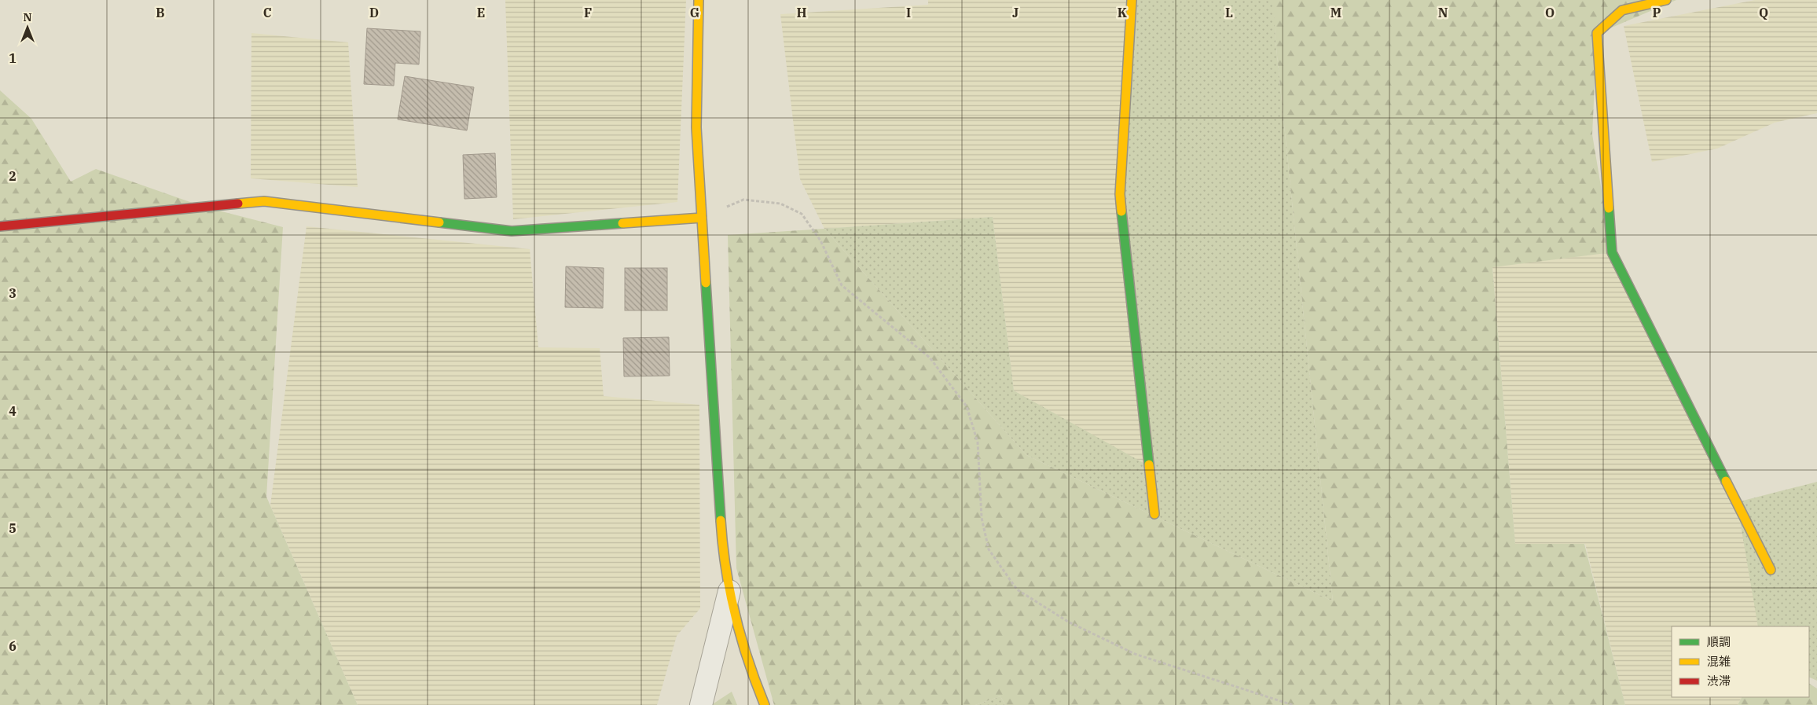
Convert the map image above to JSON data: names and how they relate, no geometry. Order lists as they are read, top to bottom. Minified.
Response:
{"legend":["順調","混雑","渋滞"],"north":"top","grid":{"columns":["B","C","D","E","F","G","H","I","J","K","L","M","N","O","P","Q"],"rows":["1","2","3","4","5","6"]}}
